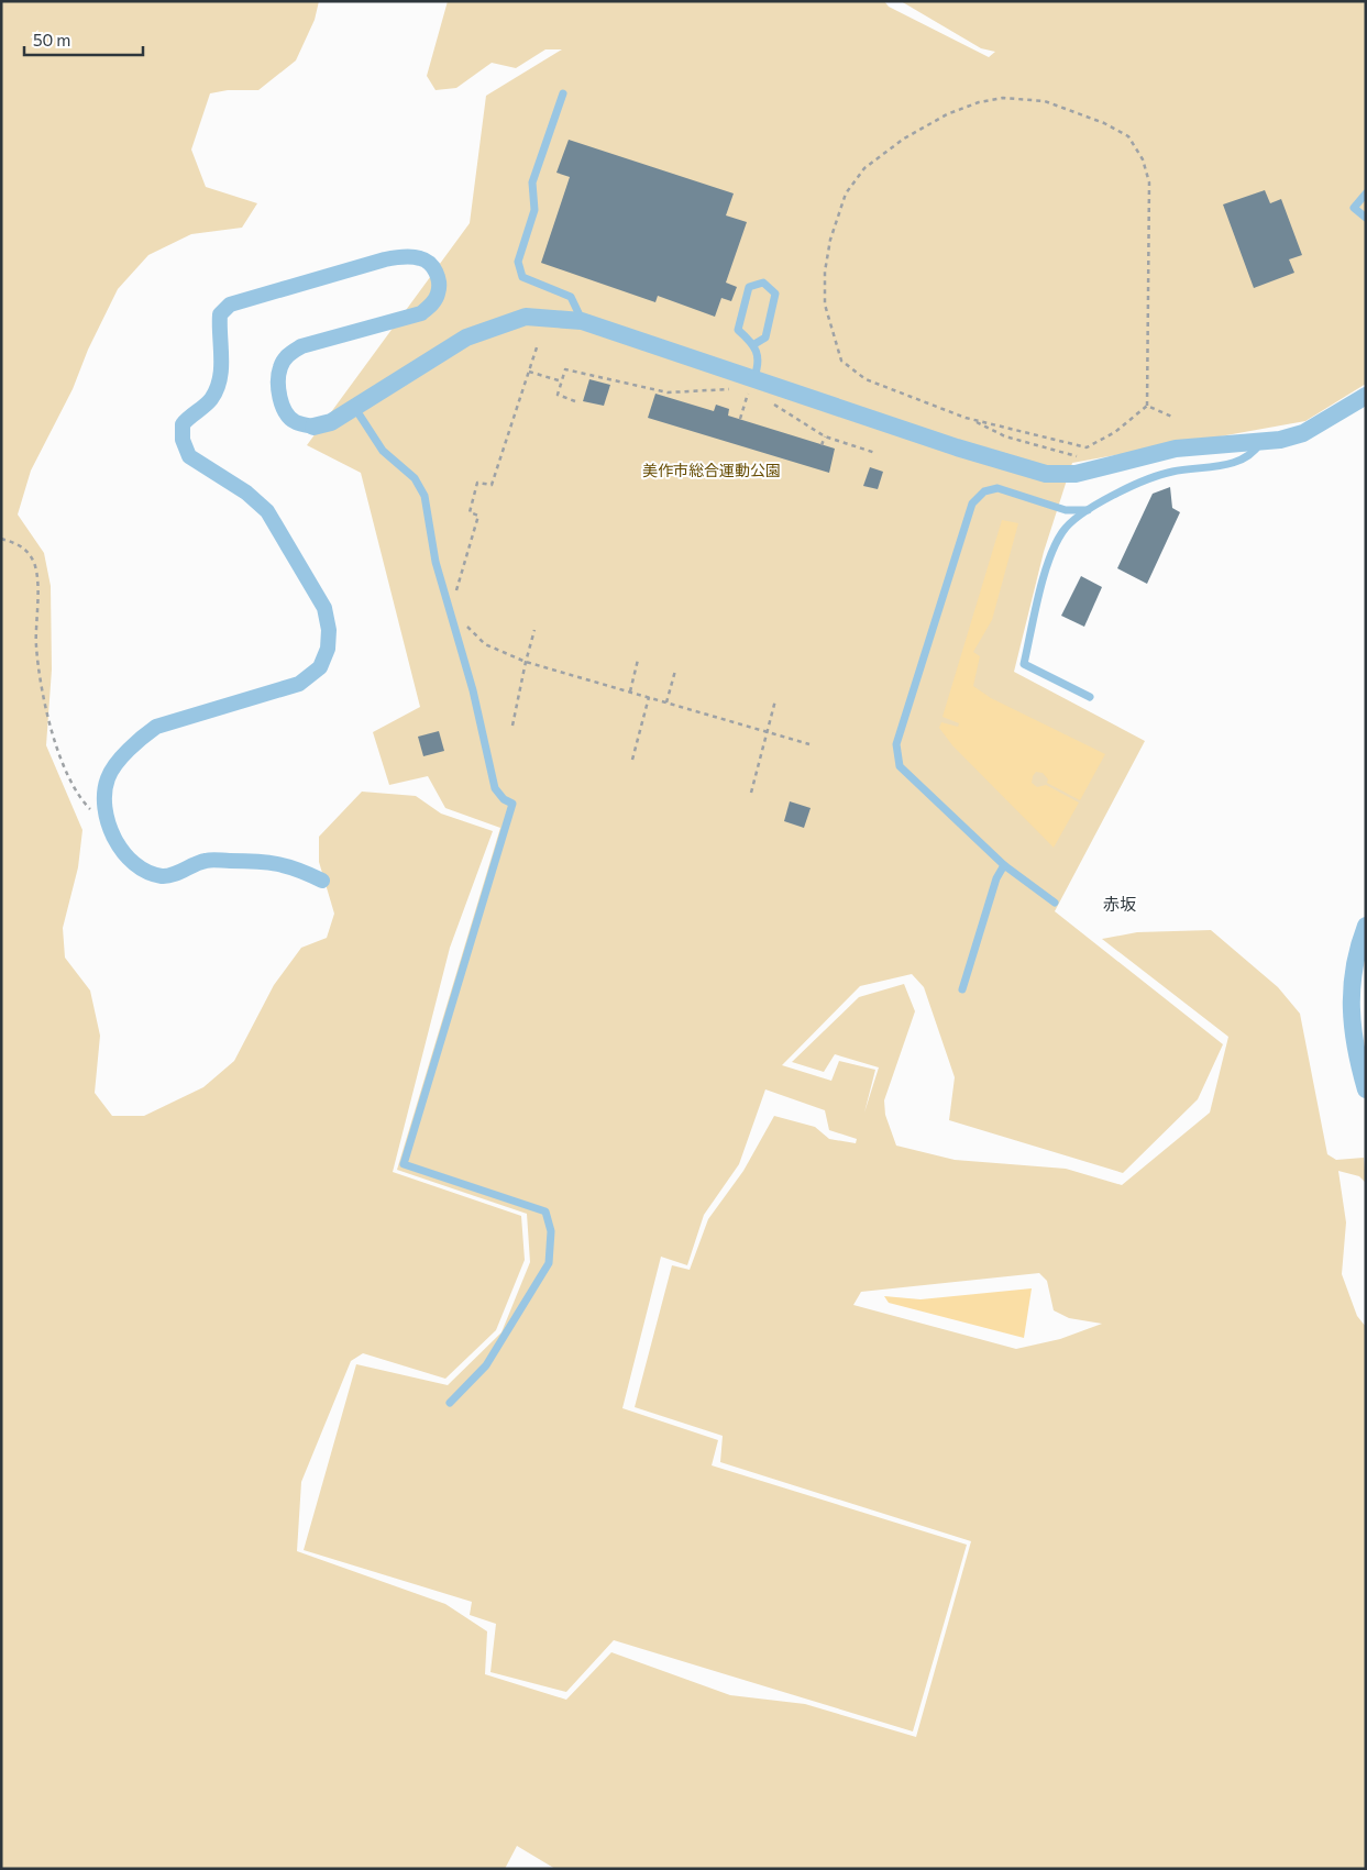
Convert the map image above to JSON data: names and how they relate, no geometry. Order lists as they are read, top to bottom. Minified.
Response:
{"districts":["赤坂"],"parks":["美作市総合運動公園"],"scale_bar":"50 m"}
